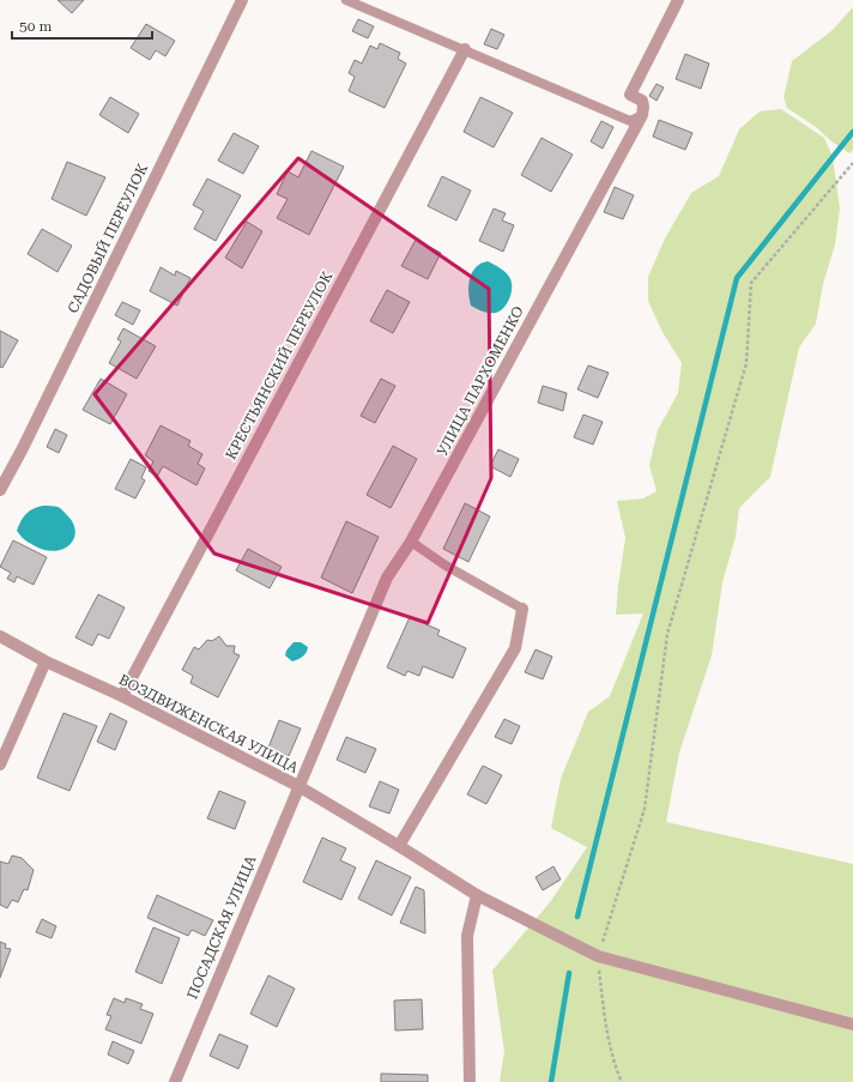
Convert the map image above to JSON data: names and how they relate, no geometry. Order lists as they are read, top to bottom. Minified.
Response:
{"streets":{"street":["САДОВЫЙ ПЕРЕУЛОК","КРЕСТЬЯНСКИЙ ПЕРЕУЛОК","УЛИЦА ПАРХОМЕНКО","ВОЗДВИЖЕНСКАЯ УЛИЦА","ПОСАДСКАЯ УЛИЦА"]},"crossings":[["КРЕСТЬЯНСКИЙ ПЕРЕУЛОК","ВОЗДВИЖЕНСКАЯ УЛИЦА"],["УЛИЦА ПАРХОМЕНКО","ВОЗДВИЖЕНСКАЯ УЛИЦА"],["УЛИЦА ПАРХОМЕНКО","ПОСАДСКАЯ УЛИЦА"],["ВОЗДВИЖЕНСКАЯ УЛИЦА","ПОСАДСКАЯ УЛИЦА"]],"scale_bar":"50 m"}
